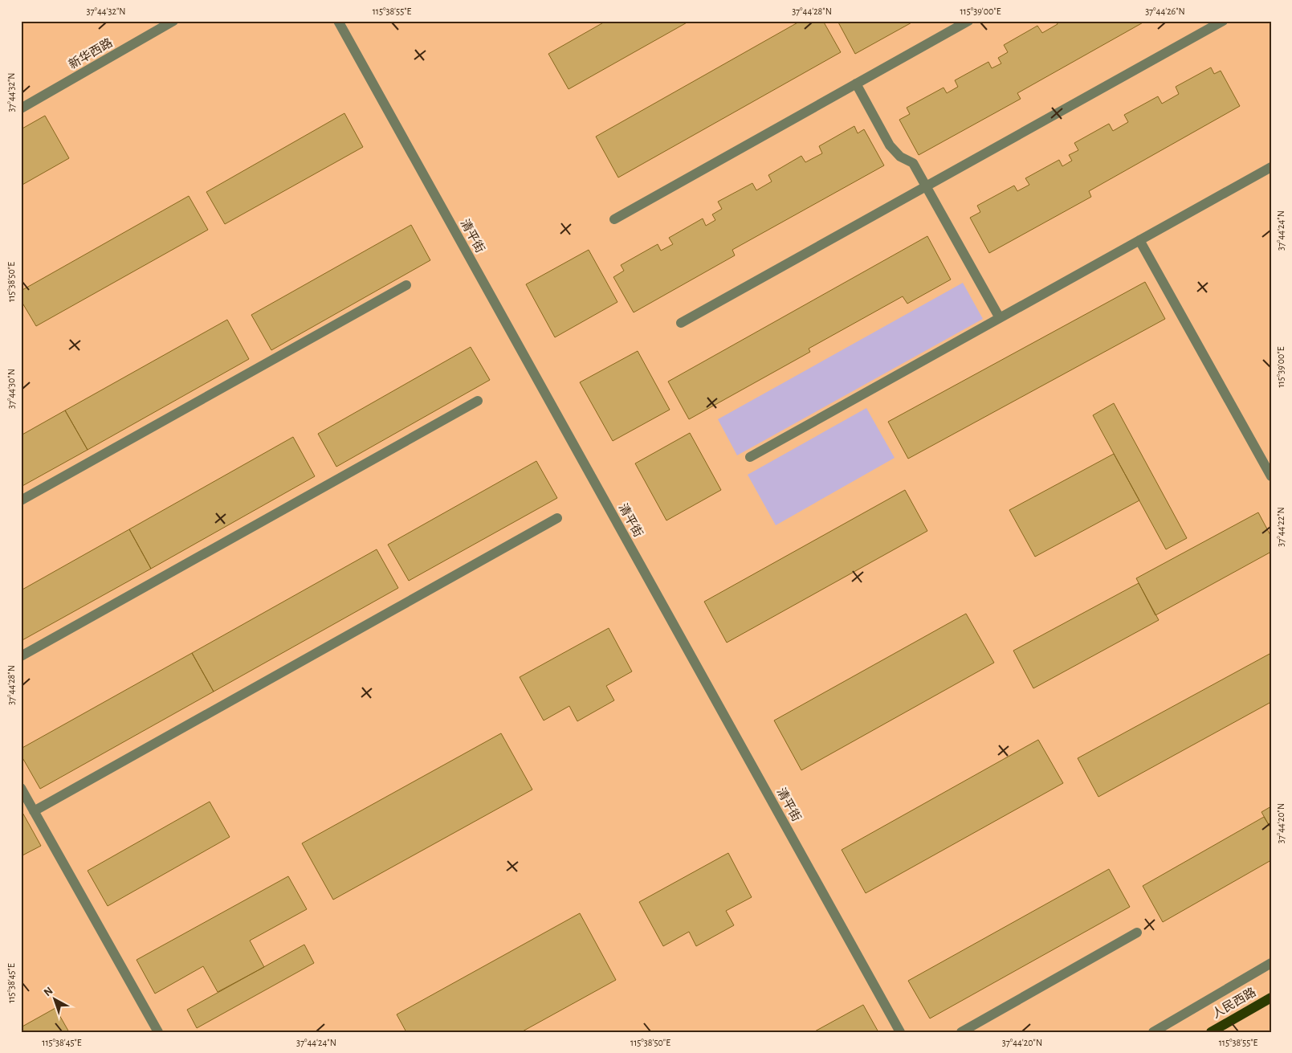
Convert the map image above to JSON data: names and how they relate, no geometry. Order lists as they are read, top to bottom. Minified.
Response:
{"streets":{"main road":["人民西路"],"street":["新华西路","清平街"]},"north":"top left","coordinates":["37°44'32\"N","115°38'55\"E","37°44'28\"N","115°39'00\"E","37°44'26\"N","37°44'24\"N","115°38'50\"E","37°44'30\"N","37°44'22\"N","37°44'20\"N","115°38'45\"E"]}
